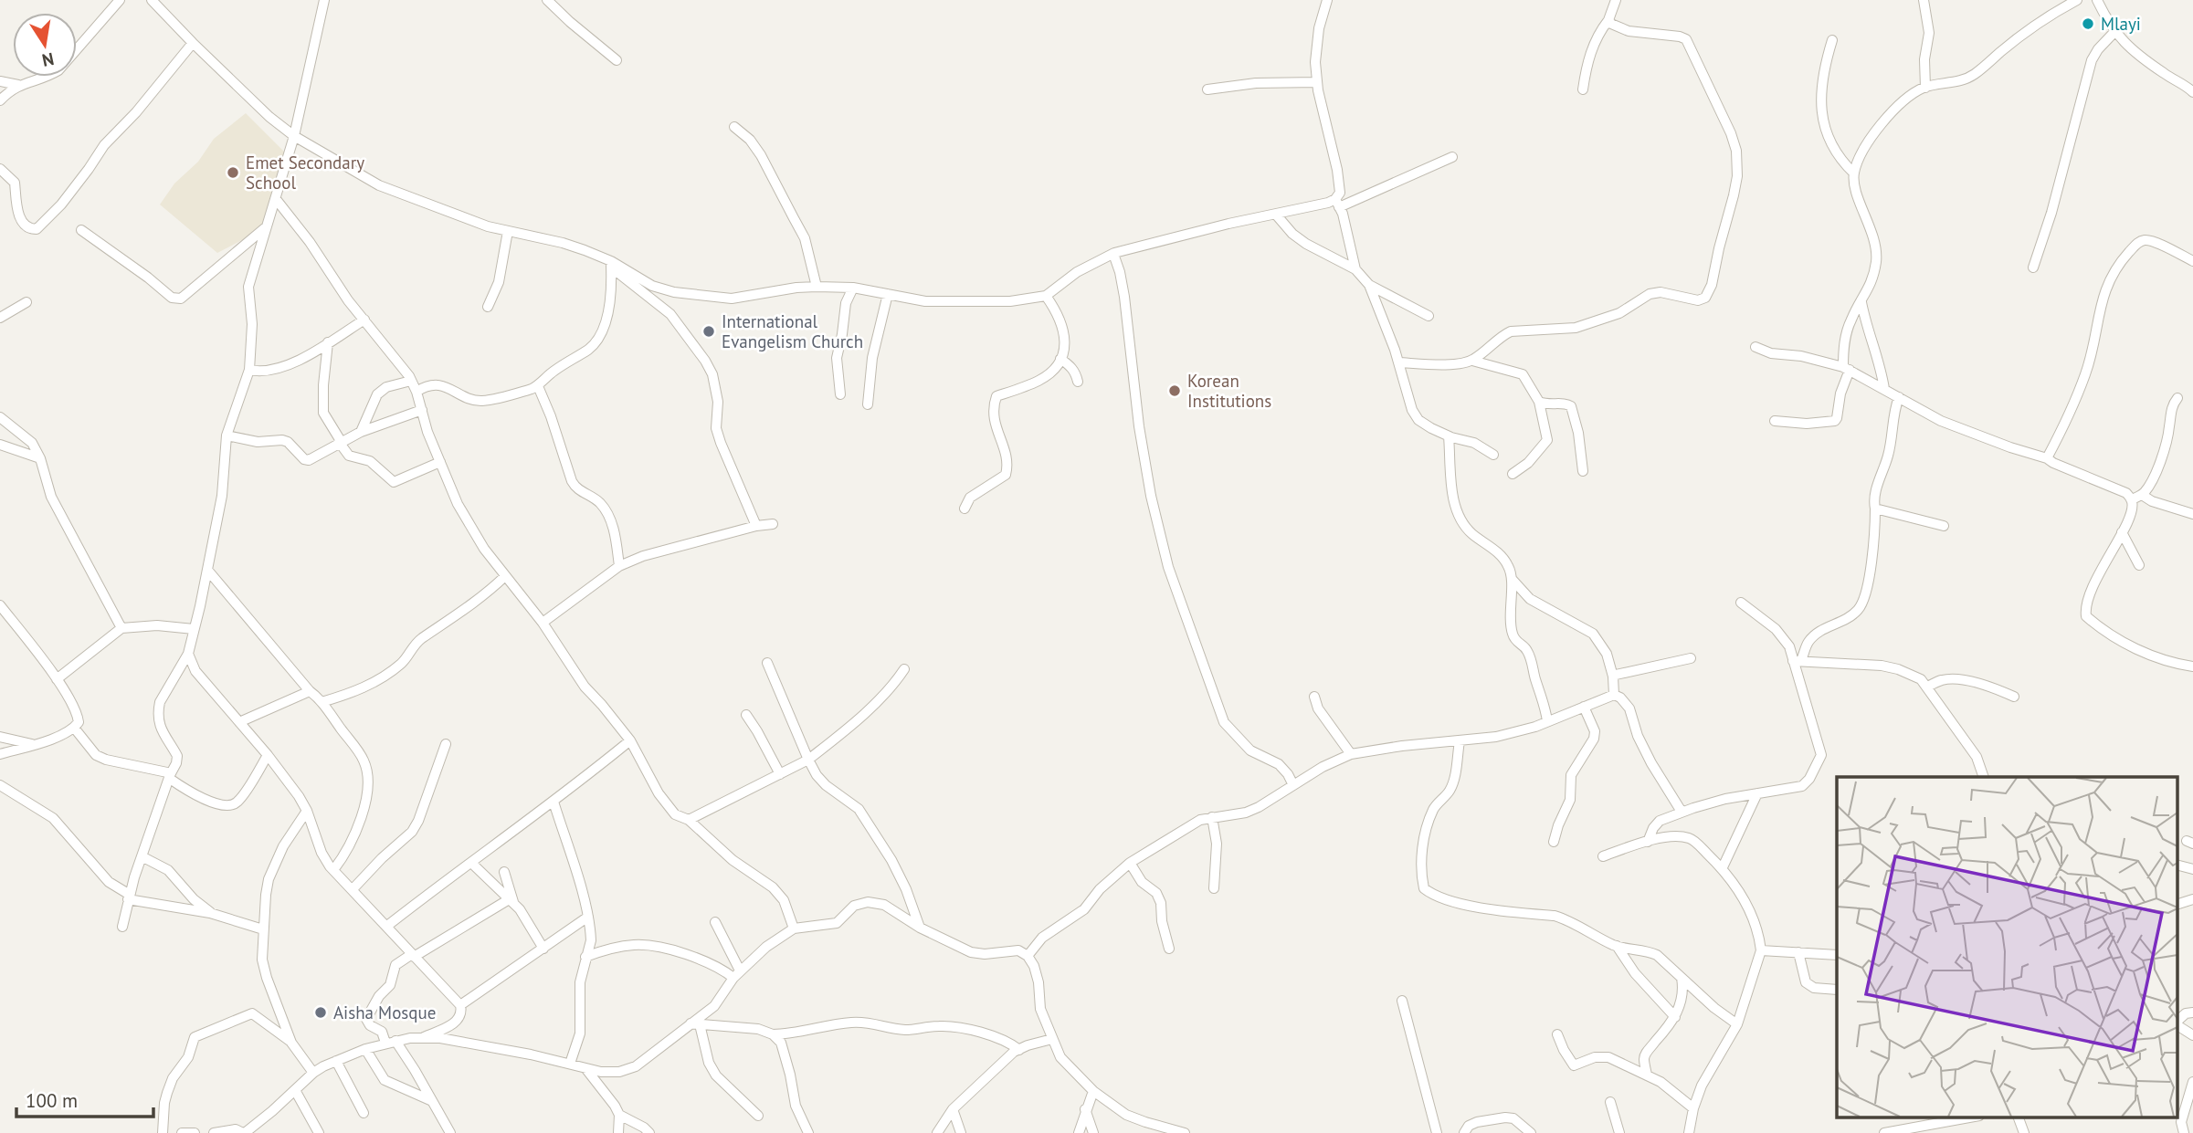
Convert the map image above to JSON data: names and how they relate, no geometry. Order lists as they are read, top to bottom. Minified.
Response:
{"places":["Mlayi","Emet Secondary School","International Evangelism Church","Korean Institutions","Aisha Mosque"],"scale_bar":"100 m","north":"bottom"}
